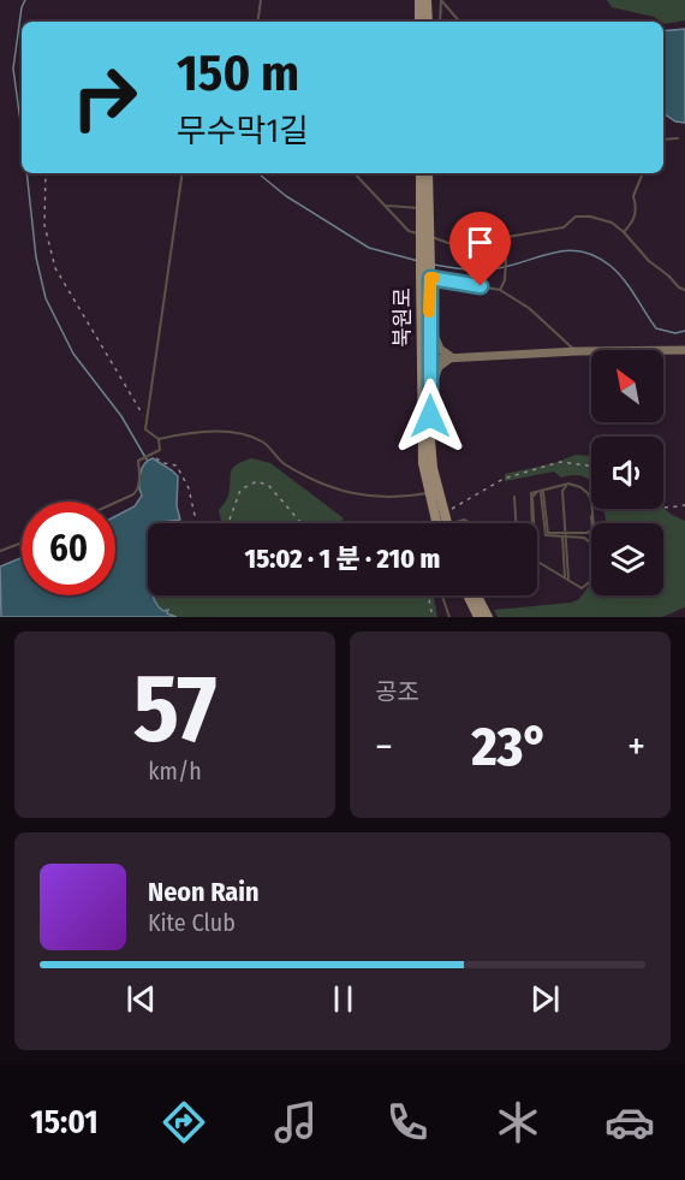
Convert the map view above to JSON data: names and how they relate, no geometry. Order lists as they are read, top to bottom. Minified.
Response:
{"streets":{"main road":["북원로"]},"north":"top left","page":{"turn":["150 m","무수막1길"],"limit":"60","trip":"15:02 · 1 분 · 210 m","tile":[["57","km/h"],"공조"],"heat":["−","23°","+"],"song":["Neon Rain","Kite Club"],"tabs":"15:01"}}
